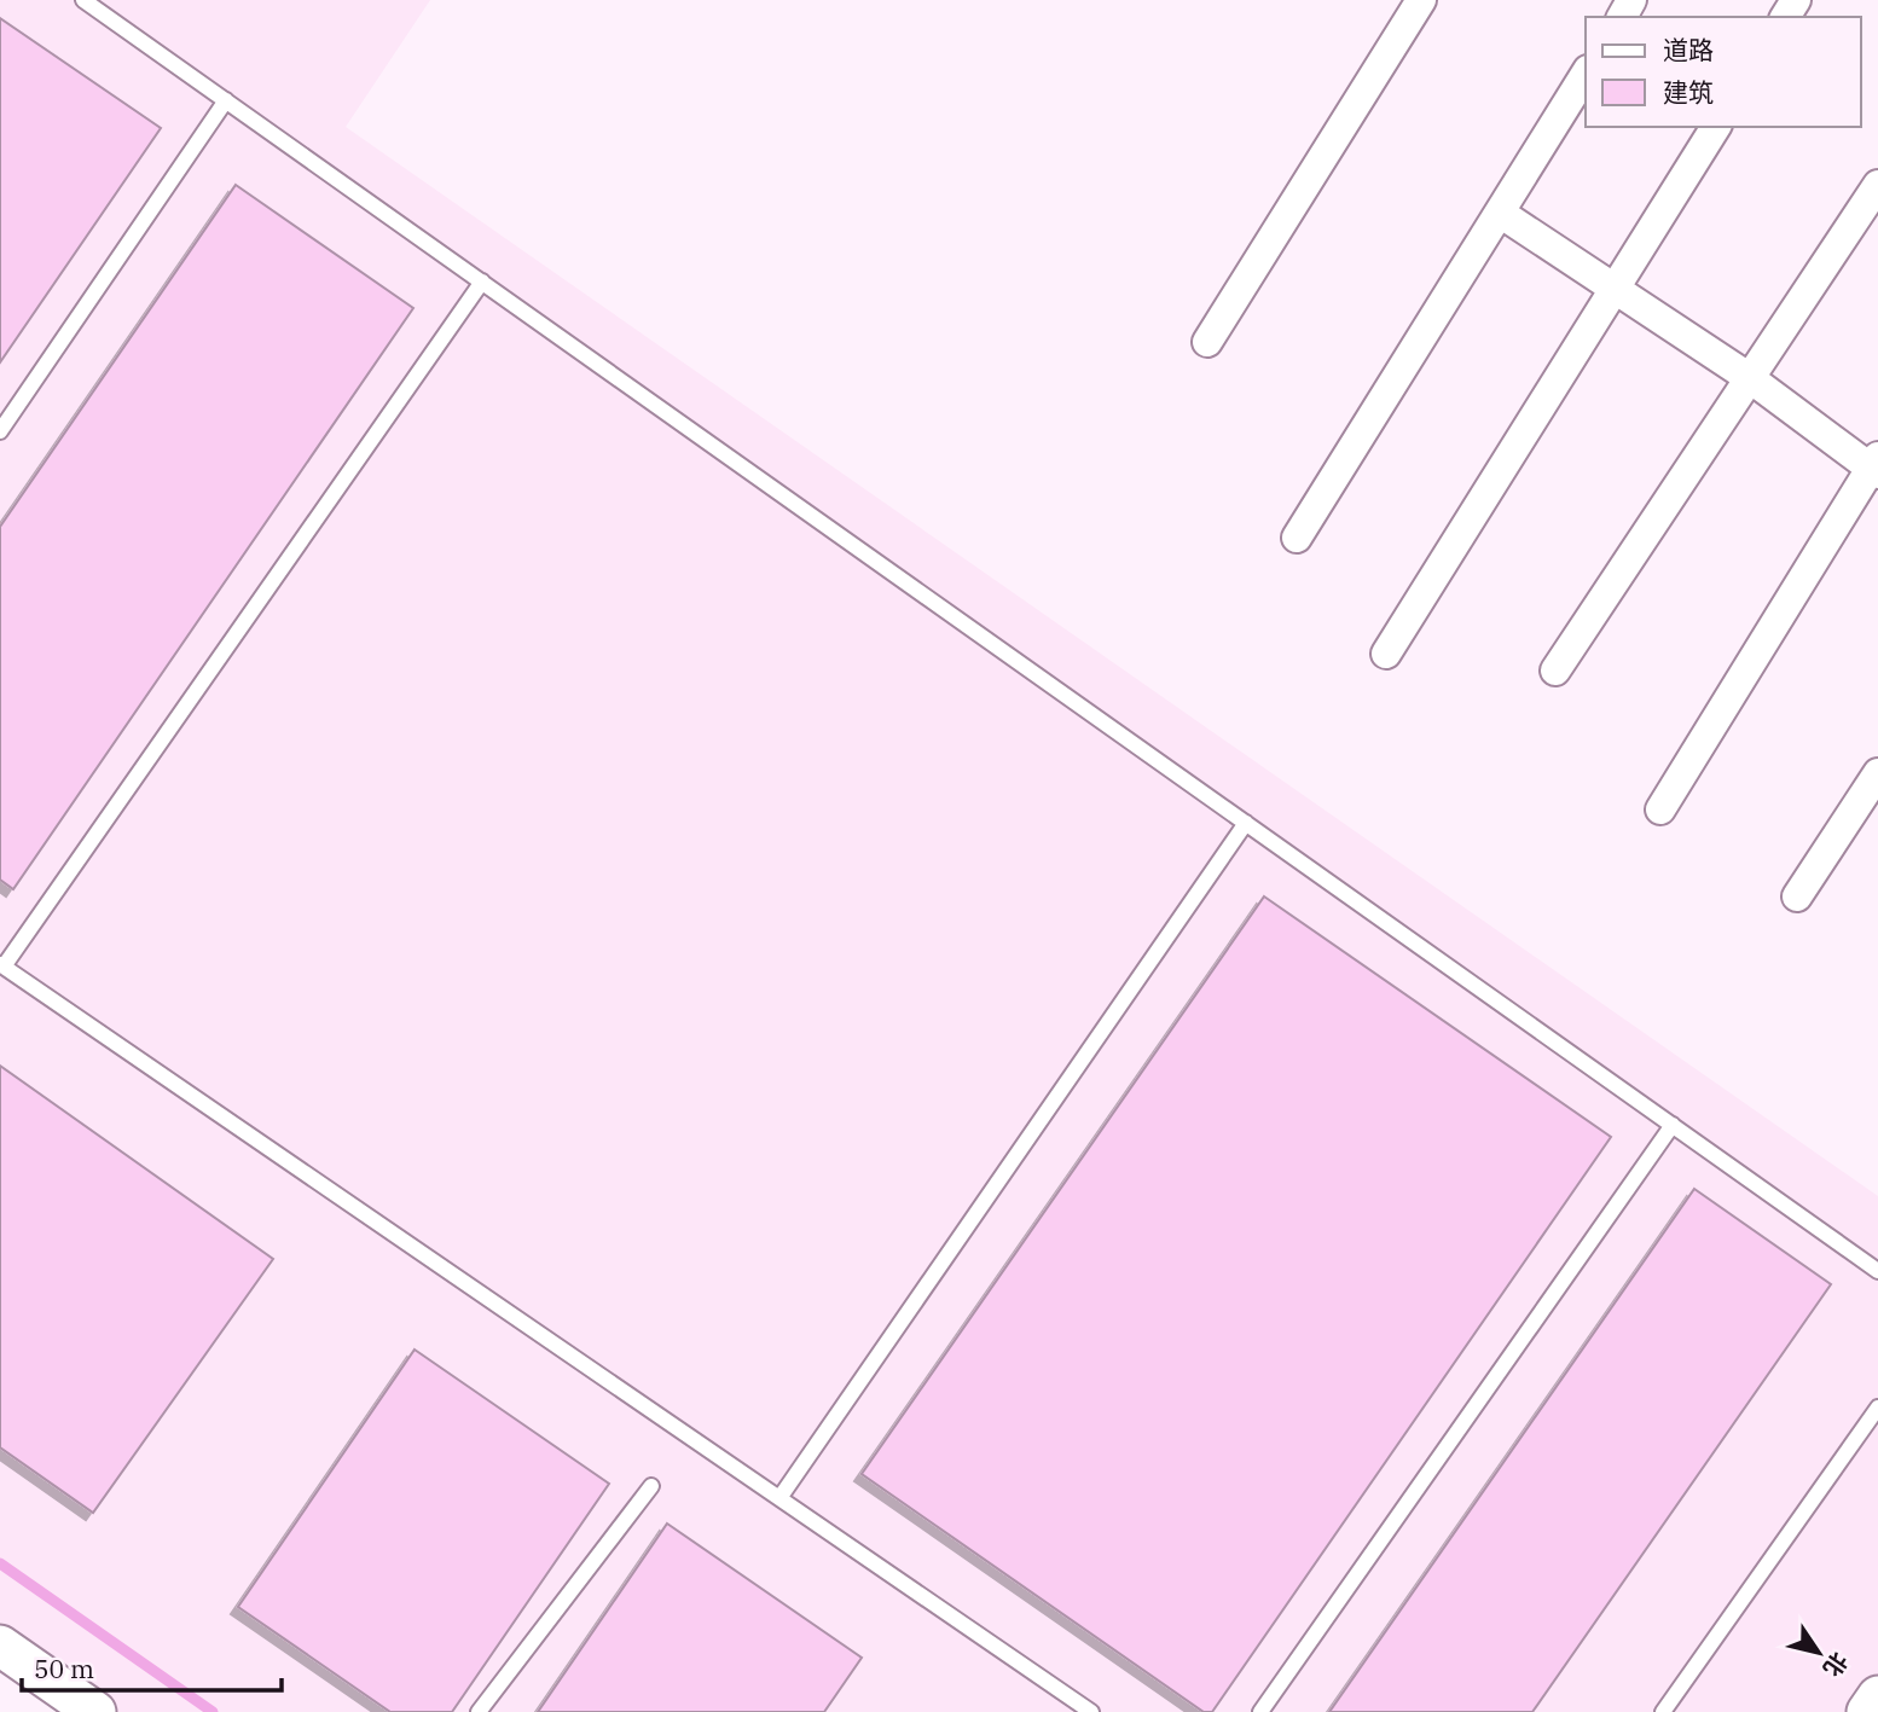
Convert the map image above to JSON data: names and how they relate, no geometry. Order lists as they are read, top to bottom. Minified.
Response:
{"legend":["道路","建筑"],"scale_bar":"50 m","north":"bottom right"}
